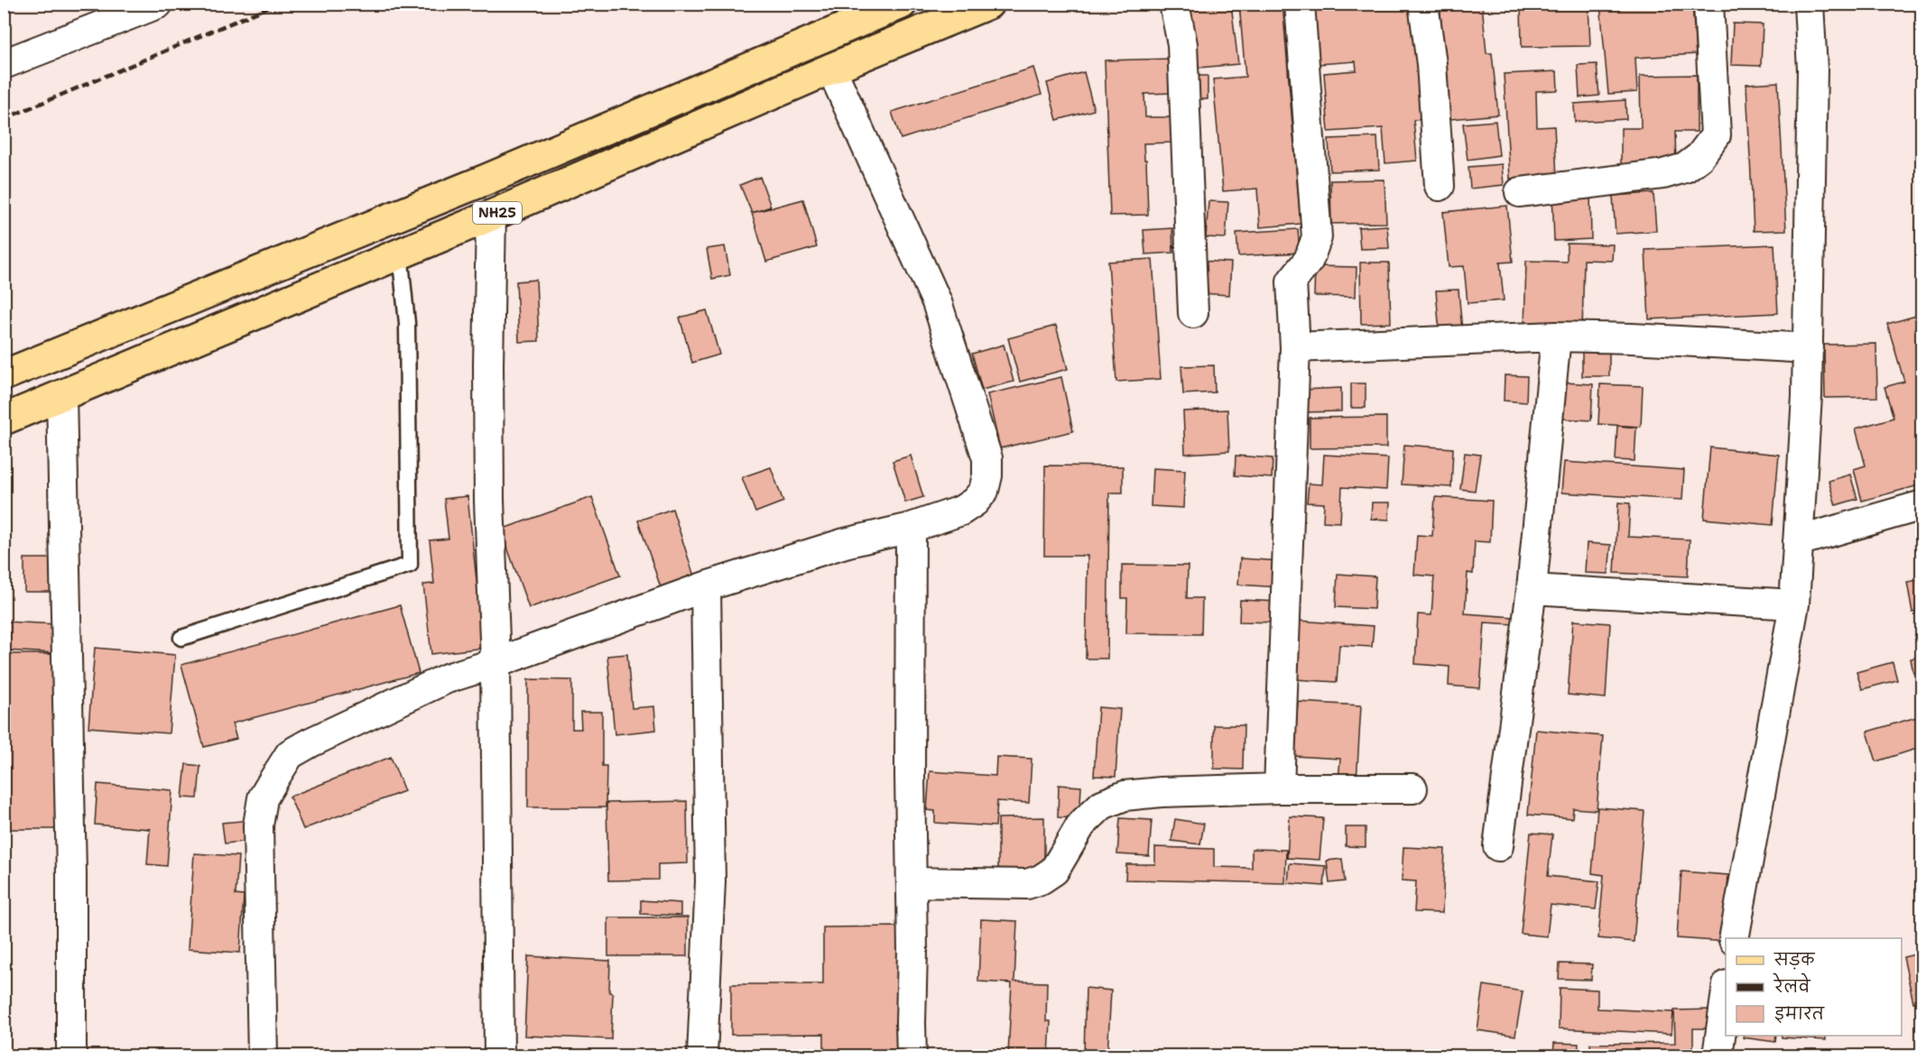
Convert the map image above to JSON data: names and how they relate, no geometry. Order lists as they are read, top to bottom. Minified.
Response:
{"streets":{"main road":["NH25"]},"legend":["सड़क","रेलवे","इमारत"]}
